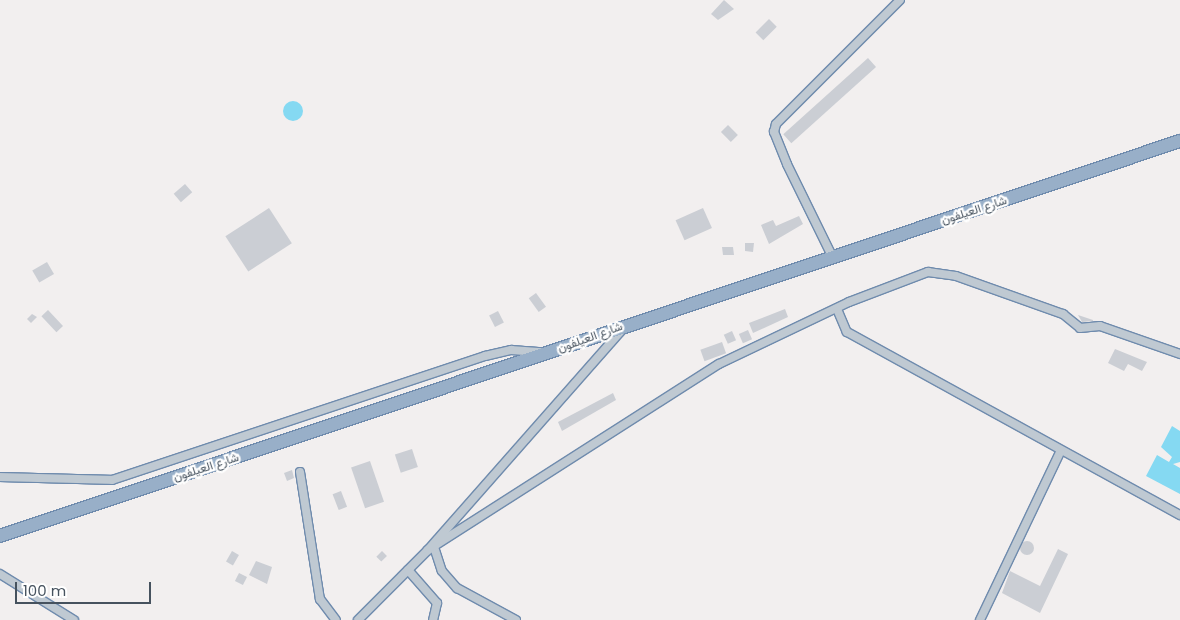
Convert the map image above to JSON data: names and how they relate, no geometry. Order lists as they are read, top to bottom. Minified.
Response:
{"streets":{"highway":["شارع العيلفون"]},"scale_bar":"100 m"}
